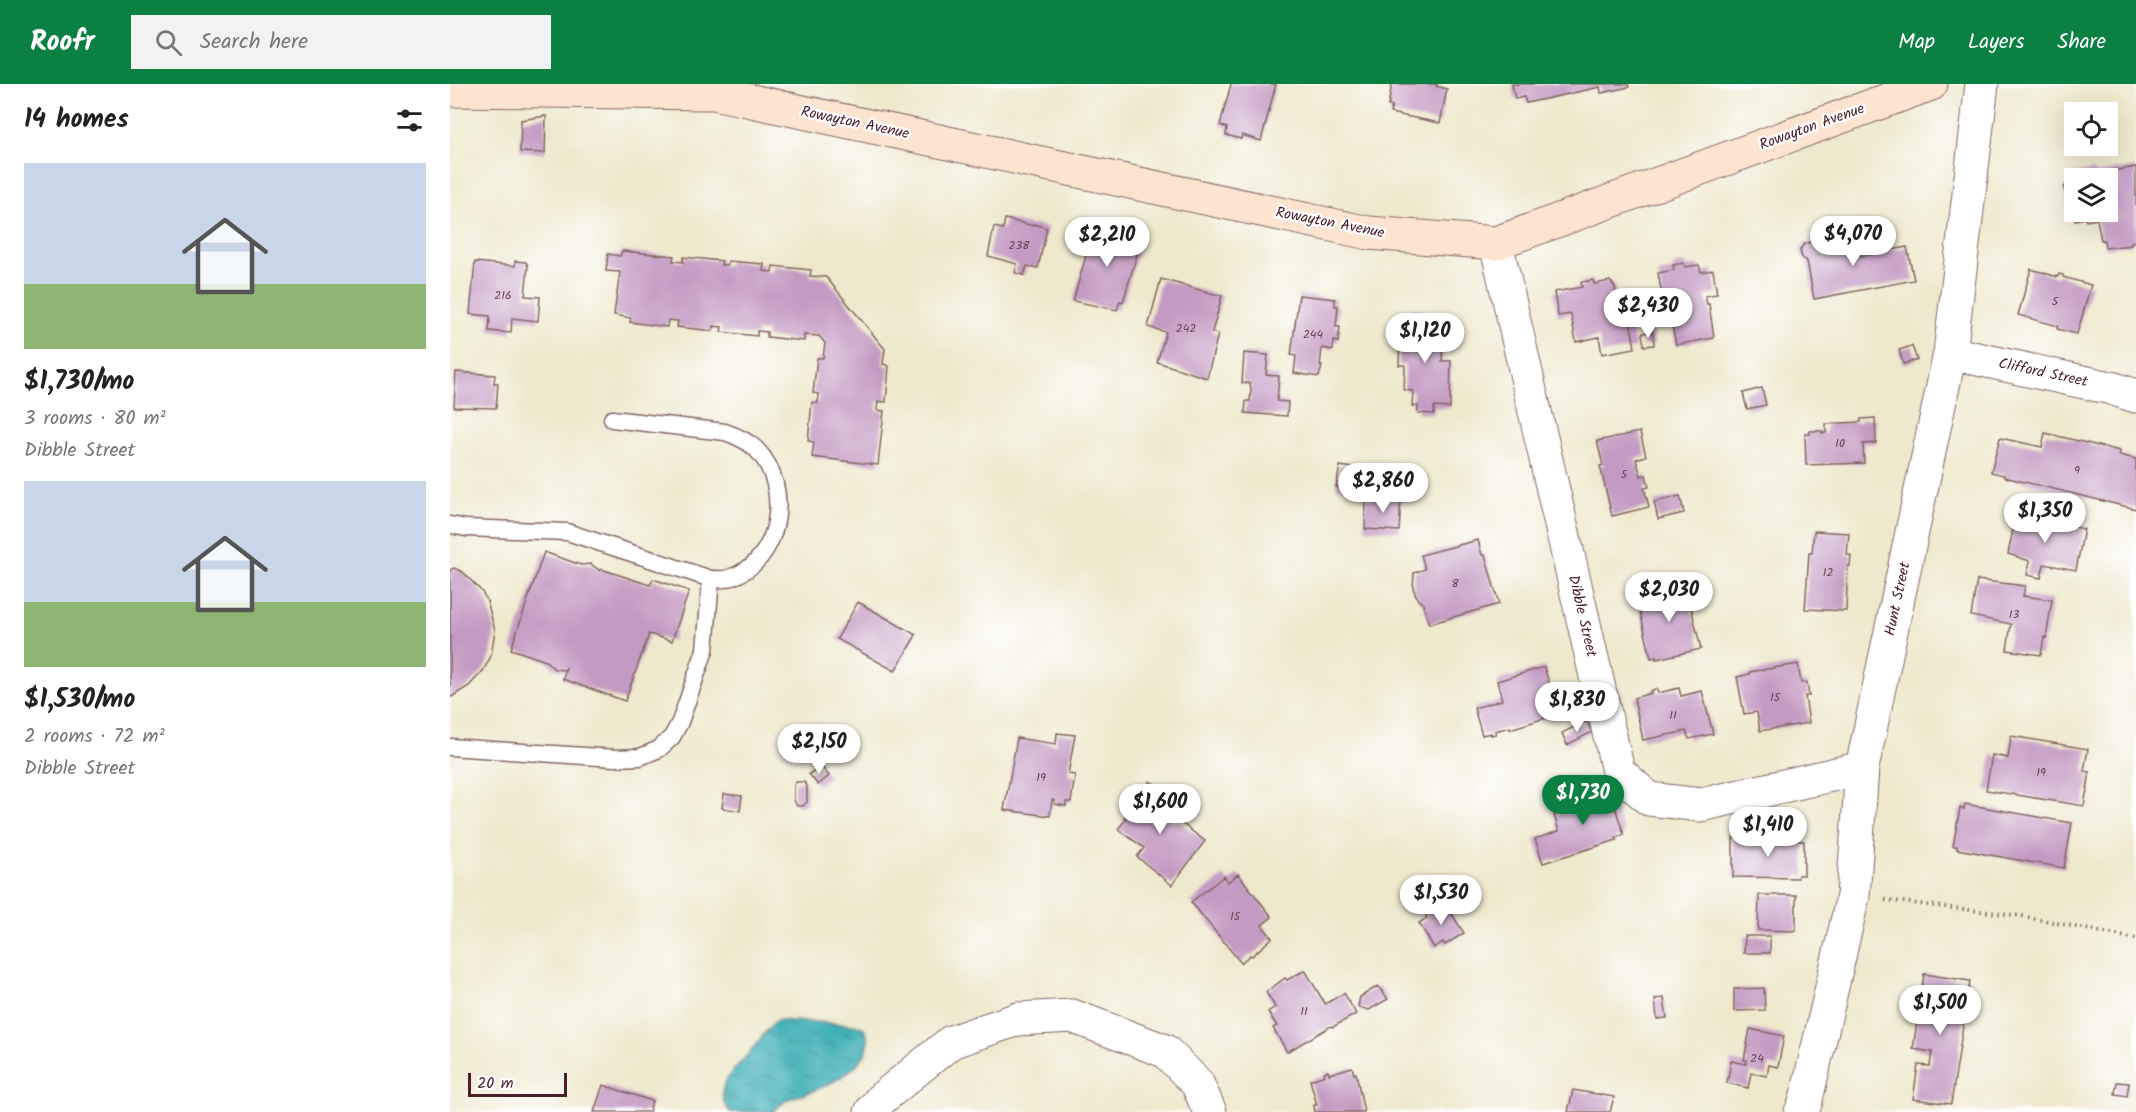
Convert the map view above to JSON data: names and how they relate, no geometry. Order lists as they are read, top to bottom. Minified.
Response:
{"streets":{"street":["Rowayton Avenue","Clifford Street","Hunt Street","Dibble Street"]},"crossings":[["Rowayton Avenue","Dibble Street"],["Clifford Street","Hunt Street"],["Hunt Street","Dibble Street"]],"house_numbers":["238","216","5","242","244","10","9","5","12","8","13","15","11","19","19","15","11","24"],"scale_bar":"20 m","page":{"header":"Roofr","search":"Search here","nav":["Map","Layers","Share"],"heading":"14 homes","list":[{"name":"$1,730/mo","note":"3 rooms · 80 m² · Dibble Street"},{"name":"$1,530/mo","note":"2 rooms · 72 m² · Dibble Street"}],"price":["$4,070","$2,210","$2,430","$1,120","$2,860","$1,350","$2,030","$1,830","$2,150","$1,730","$1,600","$1,410","$1,530","$1,500"],"scale":"20 m"}}
